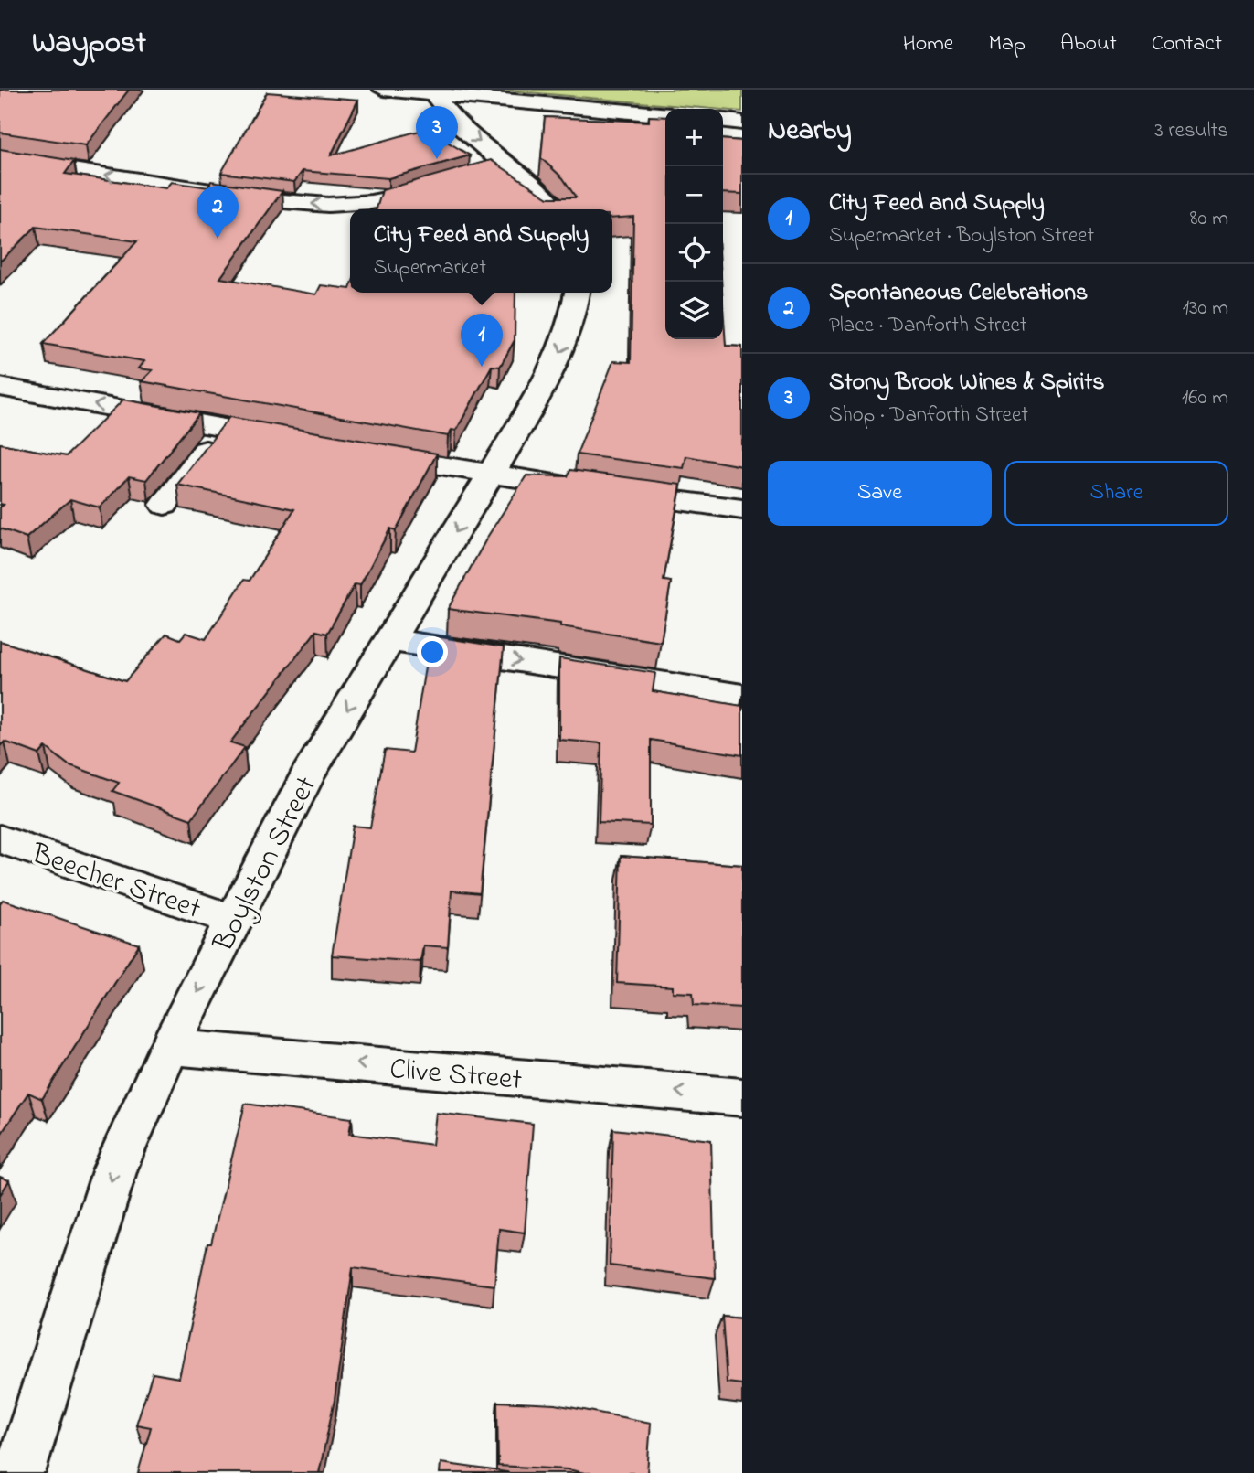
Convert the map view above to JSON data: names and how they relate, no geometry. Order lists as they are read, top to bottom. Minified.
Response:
{"streets":{"street":["Boylston Street","Beecher Street","Clive Street"]},"crossings":[["Boylston Street","Beecher Street"],["Boylston Street","Clive Street"]],"one_way":["Boylston Street","Clive Street"],"page":{"header":"Waypost","nav":["Home","Map","About","Contact"],"heading":["Nearby","3 results"],"pins":["3","2","1"],"map_buttons":["+","−"],"list":[{"mark":"1","name":"City Feed and Supply","note":"Supermarket · Boylston Street","value":"80 m"},{"mark":"2","name":"Spontaneous Celebrations","note":"Place · Danforth Street","value":"130 m"},{"mark":"3","name":"Stony Brook Wines & Spirits","note":"Shop · Danforth Street","value":"160 m"}],"popup":["City Feed and Supply","Supermarket"],"buttons":["Save","Share"]}}
